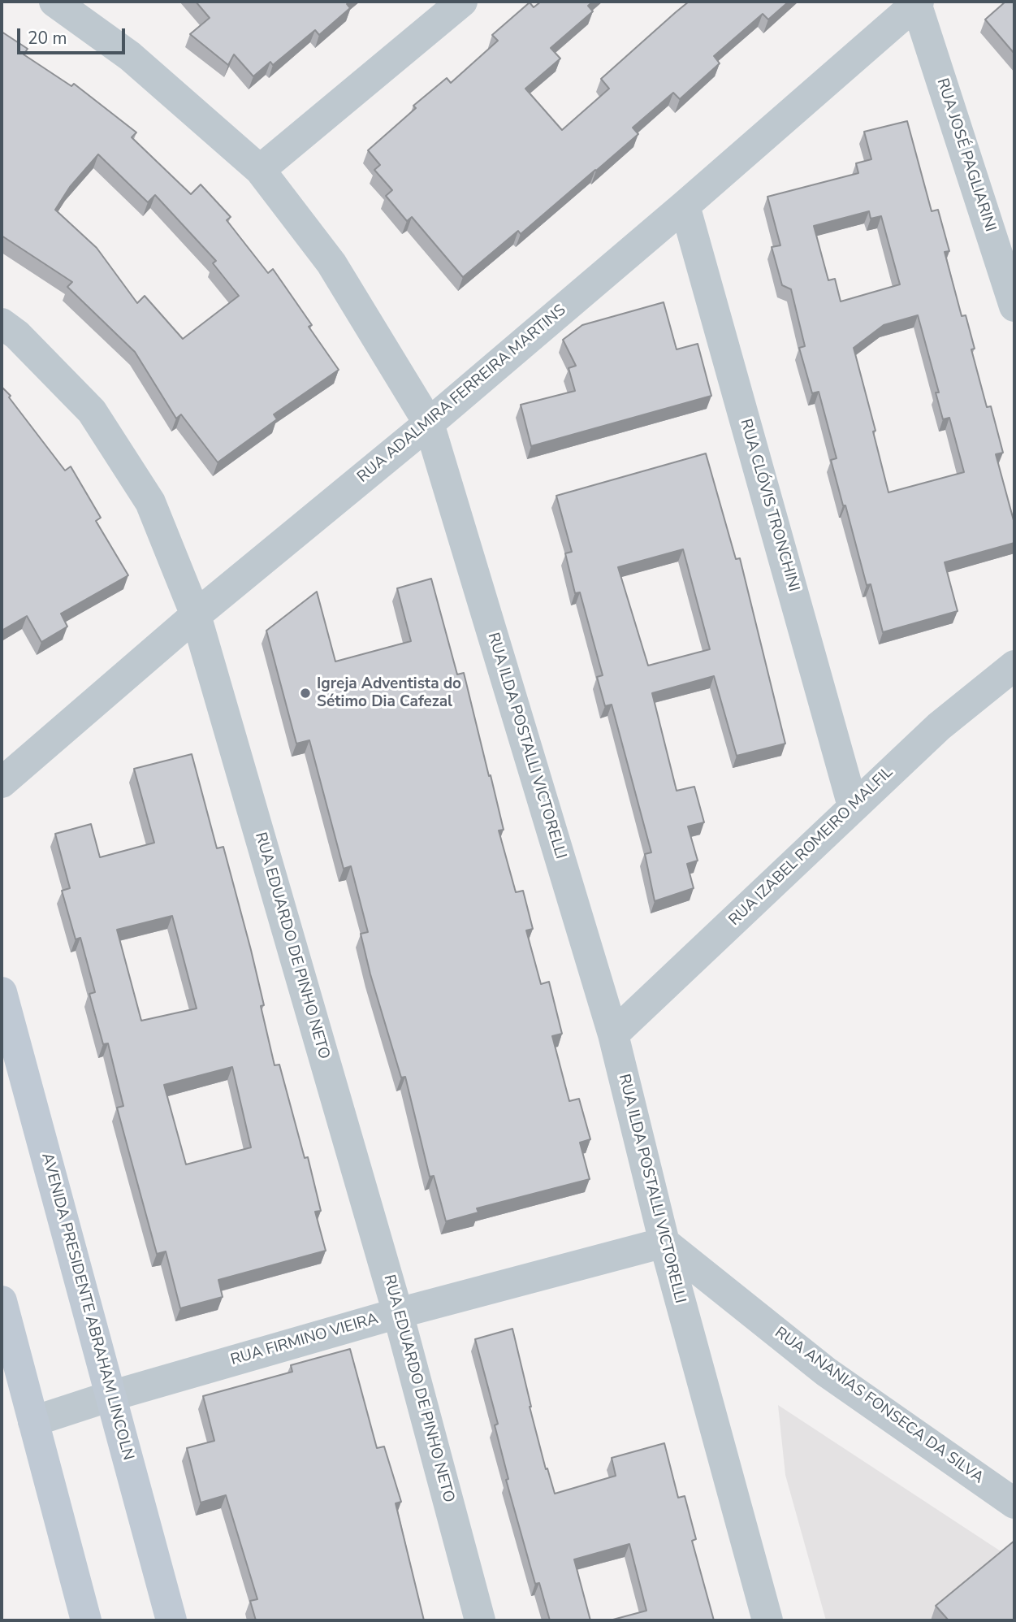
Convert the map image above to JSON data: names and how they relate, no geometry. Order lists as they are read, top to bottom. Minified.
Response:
{"streets":{"street":["RUA JOSÉ PAGLIARINI","RUA ADALMIRA FERREIRA MARTINS","RUA CLÓVIS TRONCHINI","RUA ILDA POSTALLI VICTORELLI","RUA IZABEL ROMEIRO MALFIL","RUA EDUARDO DE PINHO NETO","AVENIDA PRESIDENTE ABRAHAM LINCOLN","RUA FIRMINO VIEIRA","RUA ANANIAS FONSECA DA SILVA"]},"crossings":[["RUA JOSÉ PAGLIARINI","RUA ADALMIRA FERREIRA MARTINS"],["RUA ADALMIRA FERREIRA MARTINS","RUA CLÓVIS TRONCHINI"],["RUA ADALMIRA FERREIRA MARTINS","RUA ILDA POSTALLI VICTORELLI"],["RUA ADALMIRA FERREIRA MARTINS","RUA EDUARDO DE PINHO NETO"],["RUA CLÓVIS TRONCHINI","RUA IZABEL ROMEIRO MALFIL"],["RUA ILDA POSTALLI VICTORELLI","RUA IZABEL ROMEIRO MALFIL"],["RUA ILDA POSTALLI VICTORELLI","RUA FIRMINO VIEIRA"],["RUA ILDA POSTALLI VICTORELLI","RUA ANANIAS FONSECA DA SILVA"],["RUA EDUARDO DE PINHO NETO","RUA FIRMINO VIEIRA"],["AVENIDA PRESIDENTE ABRAHAM LINCOLN","RUA FIRMINO VIEIRA"],["RUA FIRMINO VIEIRA","RUA ANANIAS FONSECA DA SILVA"]],"places":["Igreja Adventista do Sétimo Dia Cafezal"],"scale_bar":"20 m"}
